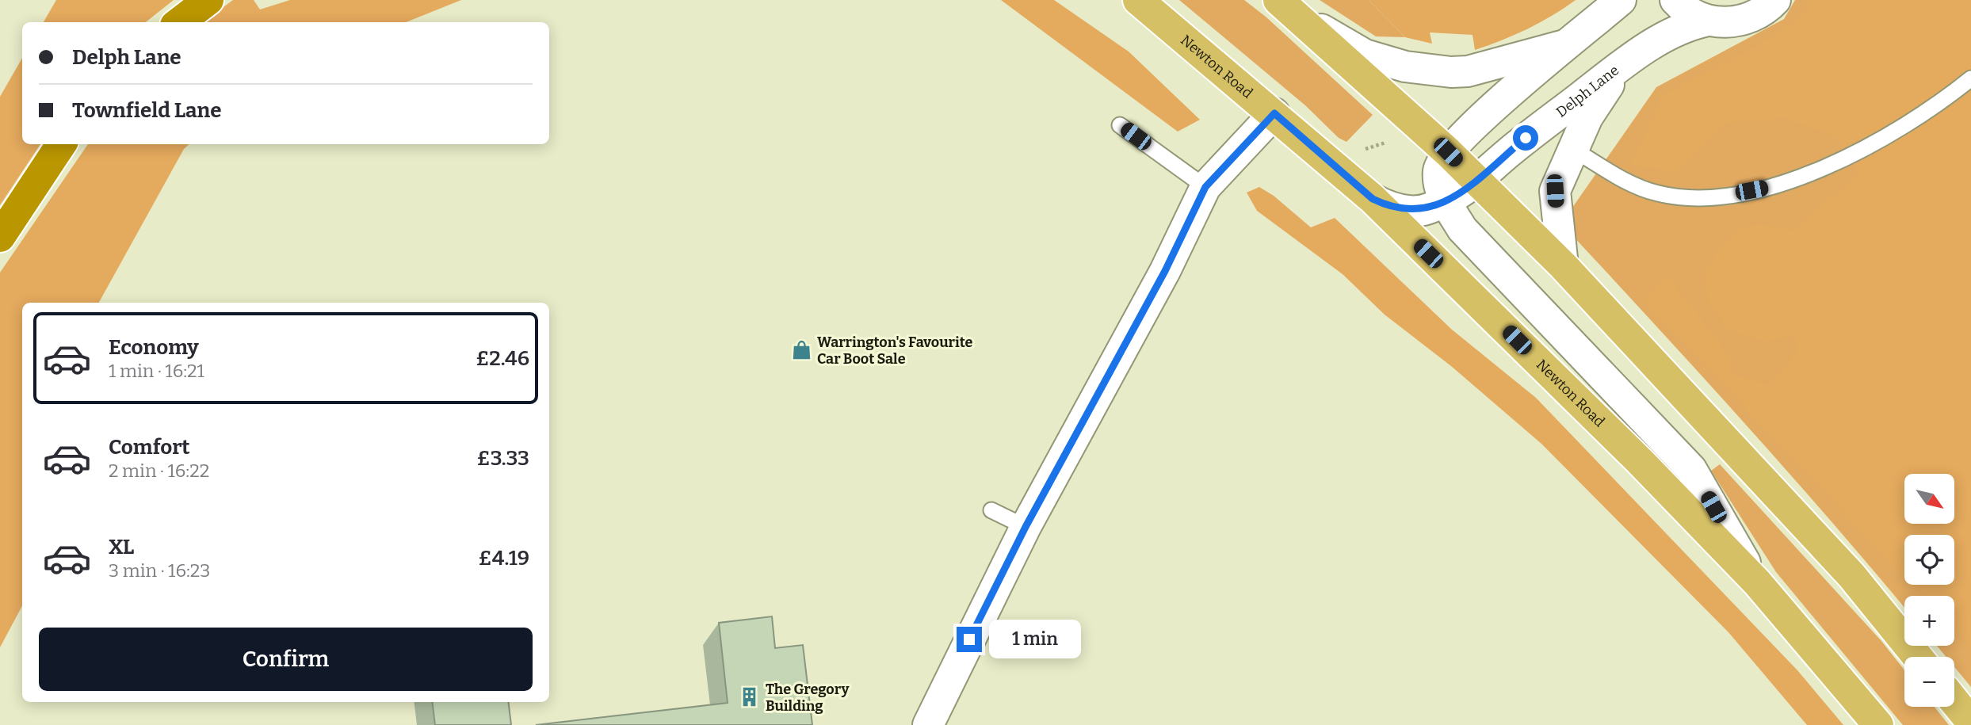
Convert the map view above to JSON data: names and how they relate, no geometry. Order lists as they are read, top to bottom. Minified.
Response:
{"streets":{"main road":["Newton Road"],"street":["Delph Lane"]},"crossings":[["Newton Road","Delph Lane"]],"places":{"shop":["Warrington's Favourite Car Boot Sale"],"building":["The Gregory Building"]},"north":"bottom right","page":{"banner":["Delph Lane","Townfield Lane"],"list":[{"name":"Economy","note":"1 min · 16:21","value":"£2.46"},{"name":"Comfort","note":"2 min · 16:22","value":"£3.33"},{"name":"XL","note":"3 min · 16:23","value":"£4.19"}],"map_buttons":["+","−"],"buttons":"Confirm","bubble":"1 min"}}
